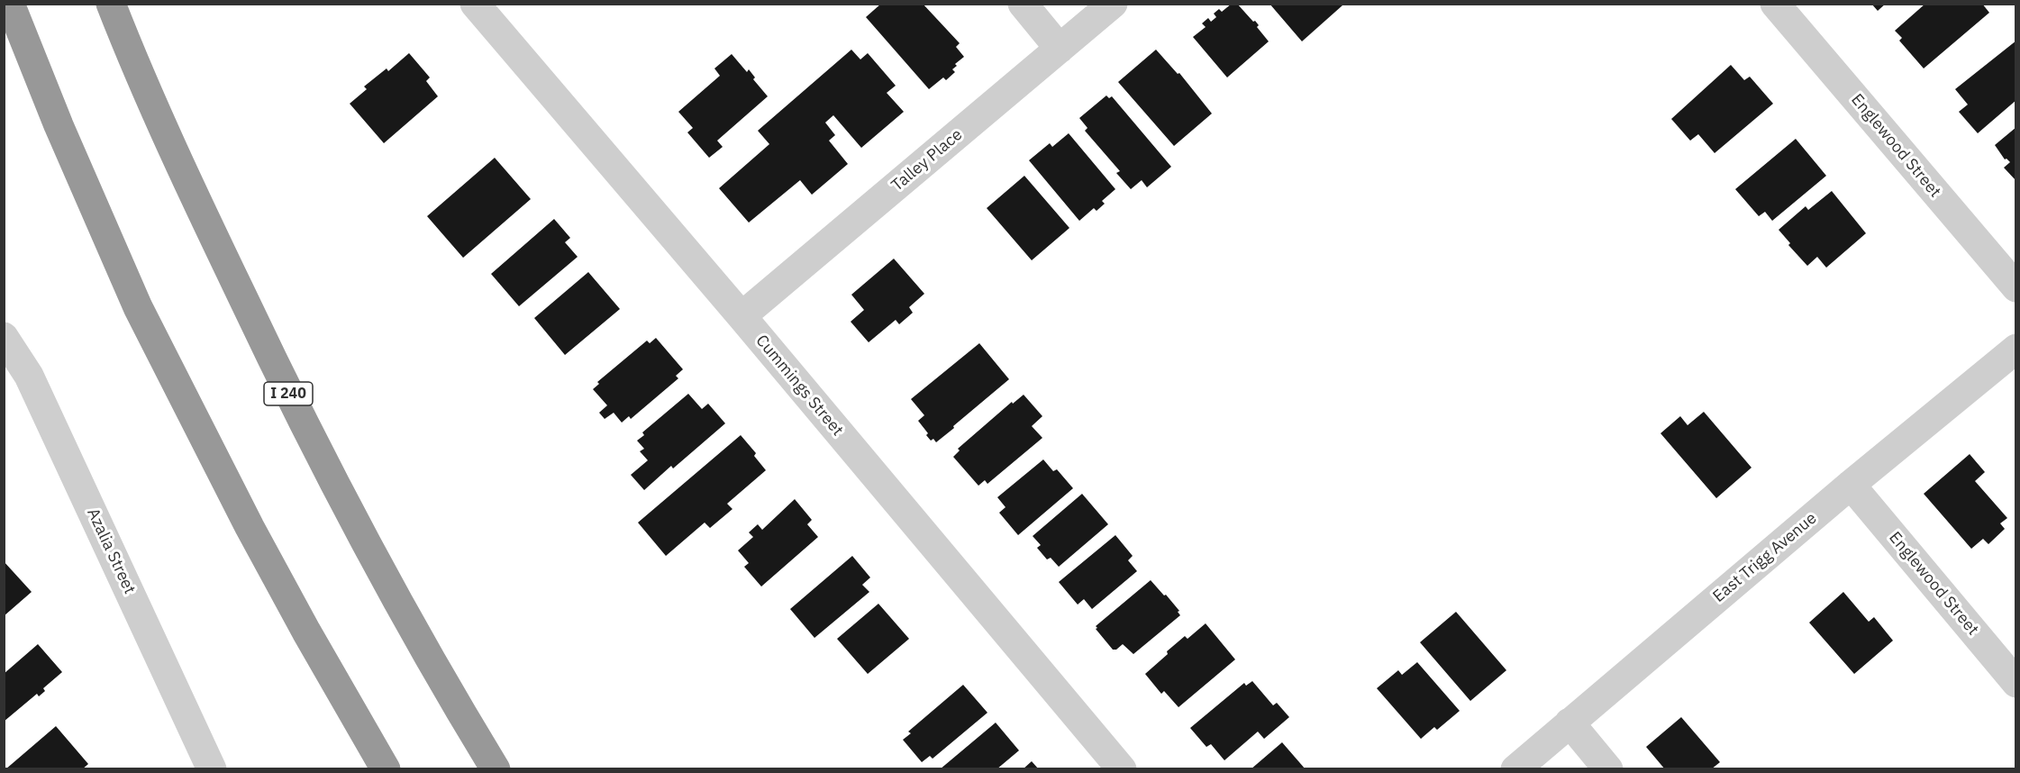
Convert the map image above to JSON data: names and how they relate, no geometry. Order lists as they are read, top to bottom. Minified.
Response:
{"streets":{"highway":["I 240"],"street":["Englewood Street","Talley Place","Cummings Street","Azalia Street","East Trigg Avenue"]},"crossings":[["Englewood Street","East Trigg Avenue"],["Talley Place","Cummings Street"]]}
